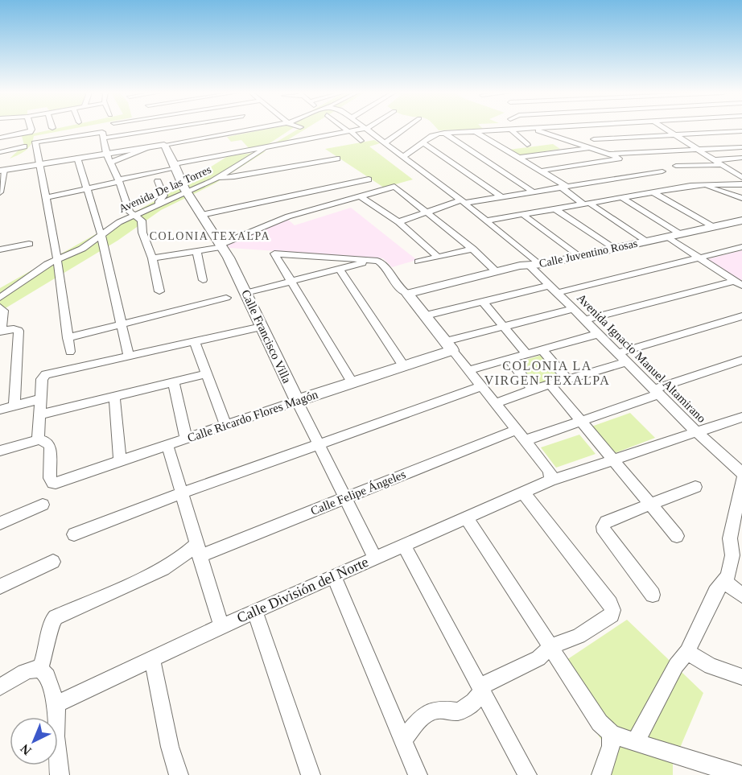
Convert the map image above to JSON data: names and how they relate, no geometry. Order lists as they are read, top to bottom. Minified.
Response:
{"streets":{"street":["Avenida De las Torres","Calle Juventino Rosas","Calle Francisco Villa","Avenida Ignacio Manuel Altamirano","Calle Ricardo Flores Magón","Calle Felipe Ángeles","Calle División del Norte"]},"crossings":[["Avenida De las Torres","Calle Francisco Villa"],["Calle Juventino Rosas","Avenida Ignacio Manuel Altamirano"],["Calle Francisco Villa","Calle Ricardo Flores Magón"],["Calle Francisco Villa","Calle Felipe Ángeles"],["Calle Francisco Villa","Calle División del Norte"],["Avenida Ignacio Manuel Altamirano","Calle División del Norte"]],"districts":["COLONIA TEXALPA","COLONIA LA VIRGEN TEXALPA"],"north":"bottom left"}
